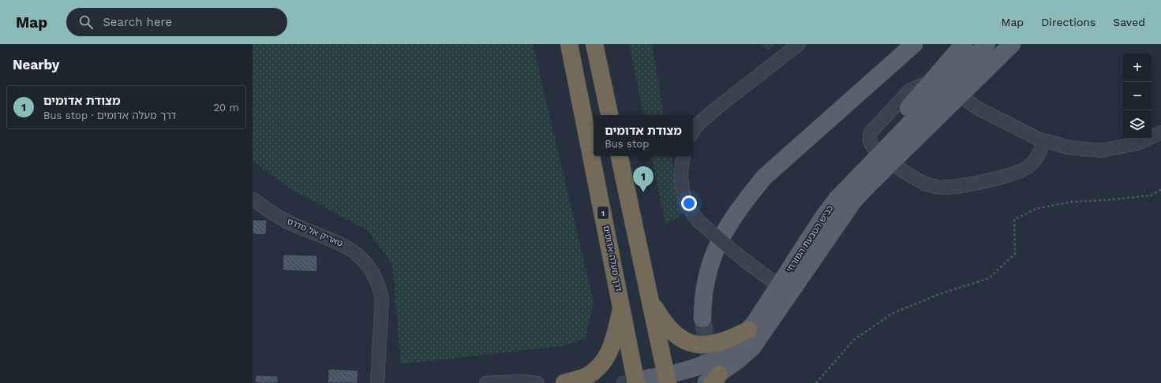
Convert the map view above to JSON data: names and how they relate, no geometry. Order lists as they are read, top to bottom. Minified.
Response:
{"streets":{"highway":["1","דרך מעלה אדומים"],"main road":["כביש הטבעת המזרחי"],"street":["טאריק אל מדרס"]},"crossings":[["כביש הטבעת המזרחי","דרך מעלה אדומים"]],"page":{"header":"Map","search":"Search here","nav":["Map","Directions","Saved"],"heading":"Nearby","map_buttons":["+","−"],"list":[{"mark":"1","name":"מצודת אדומים","note":"Bus stop · דרך מעלה אדומים","value":"20 m"}],"popup":["מצודת אדומים","Bus stop"],"pins":"1"}}
